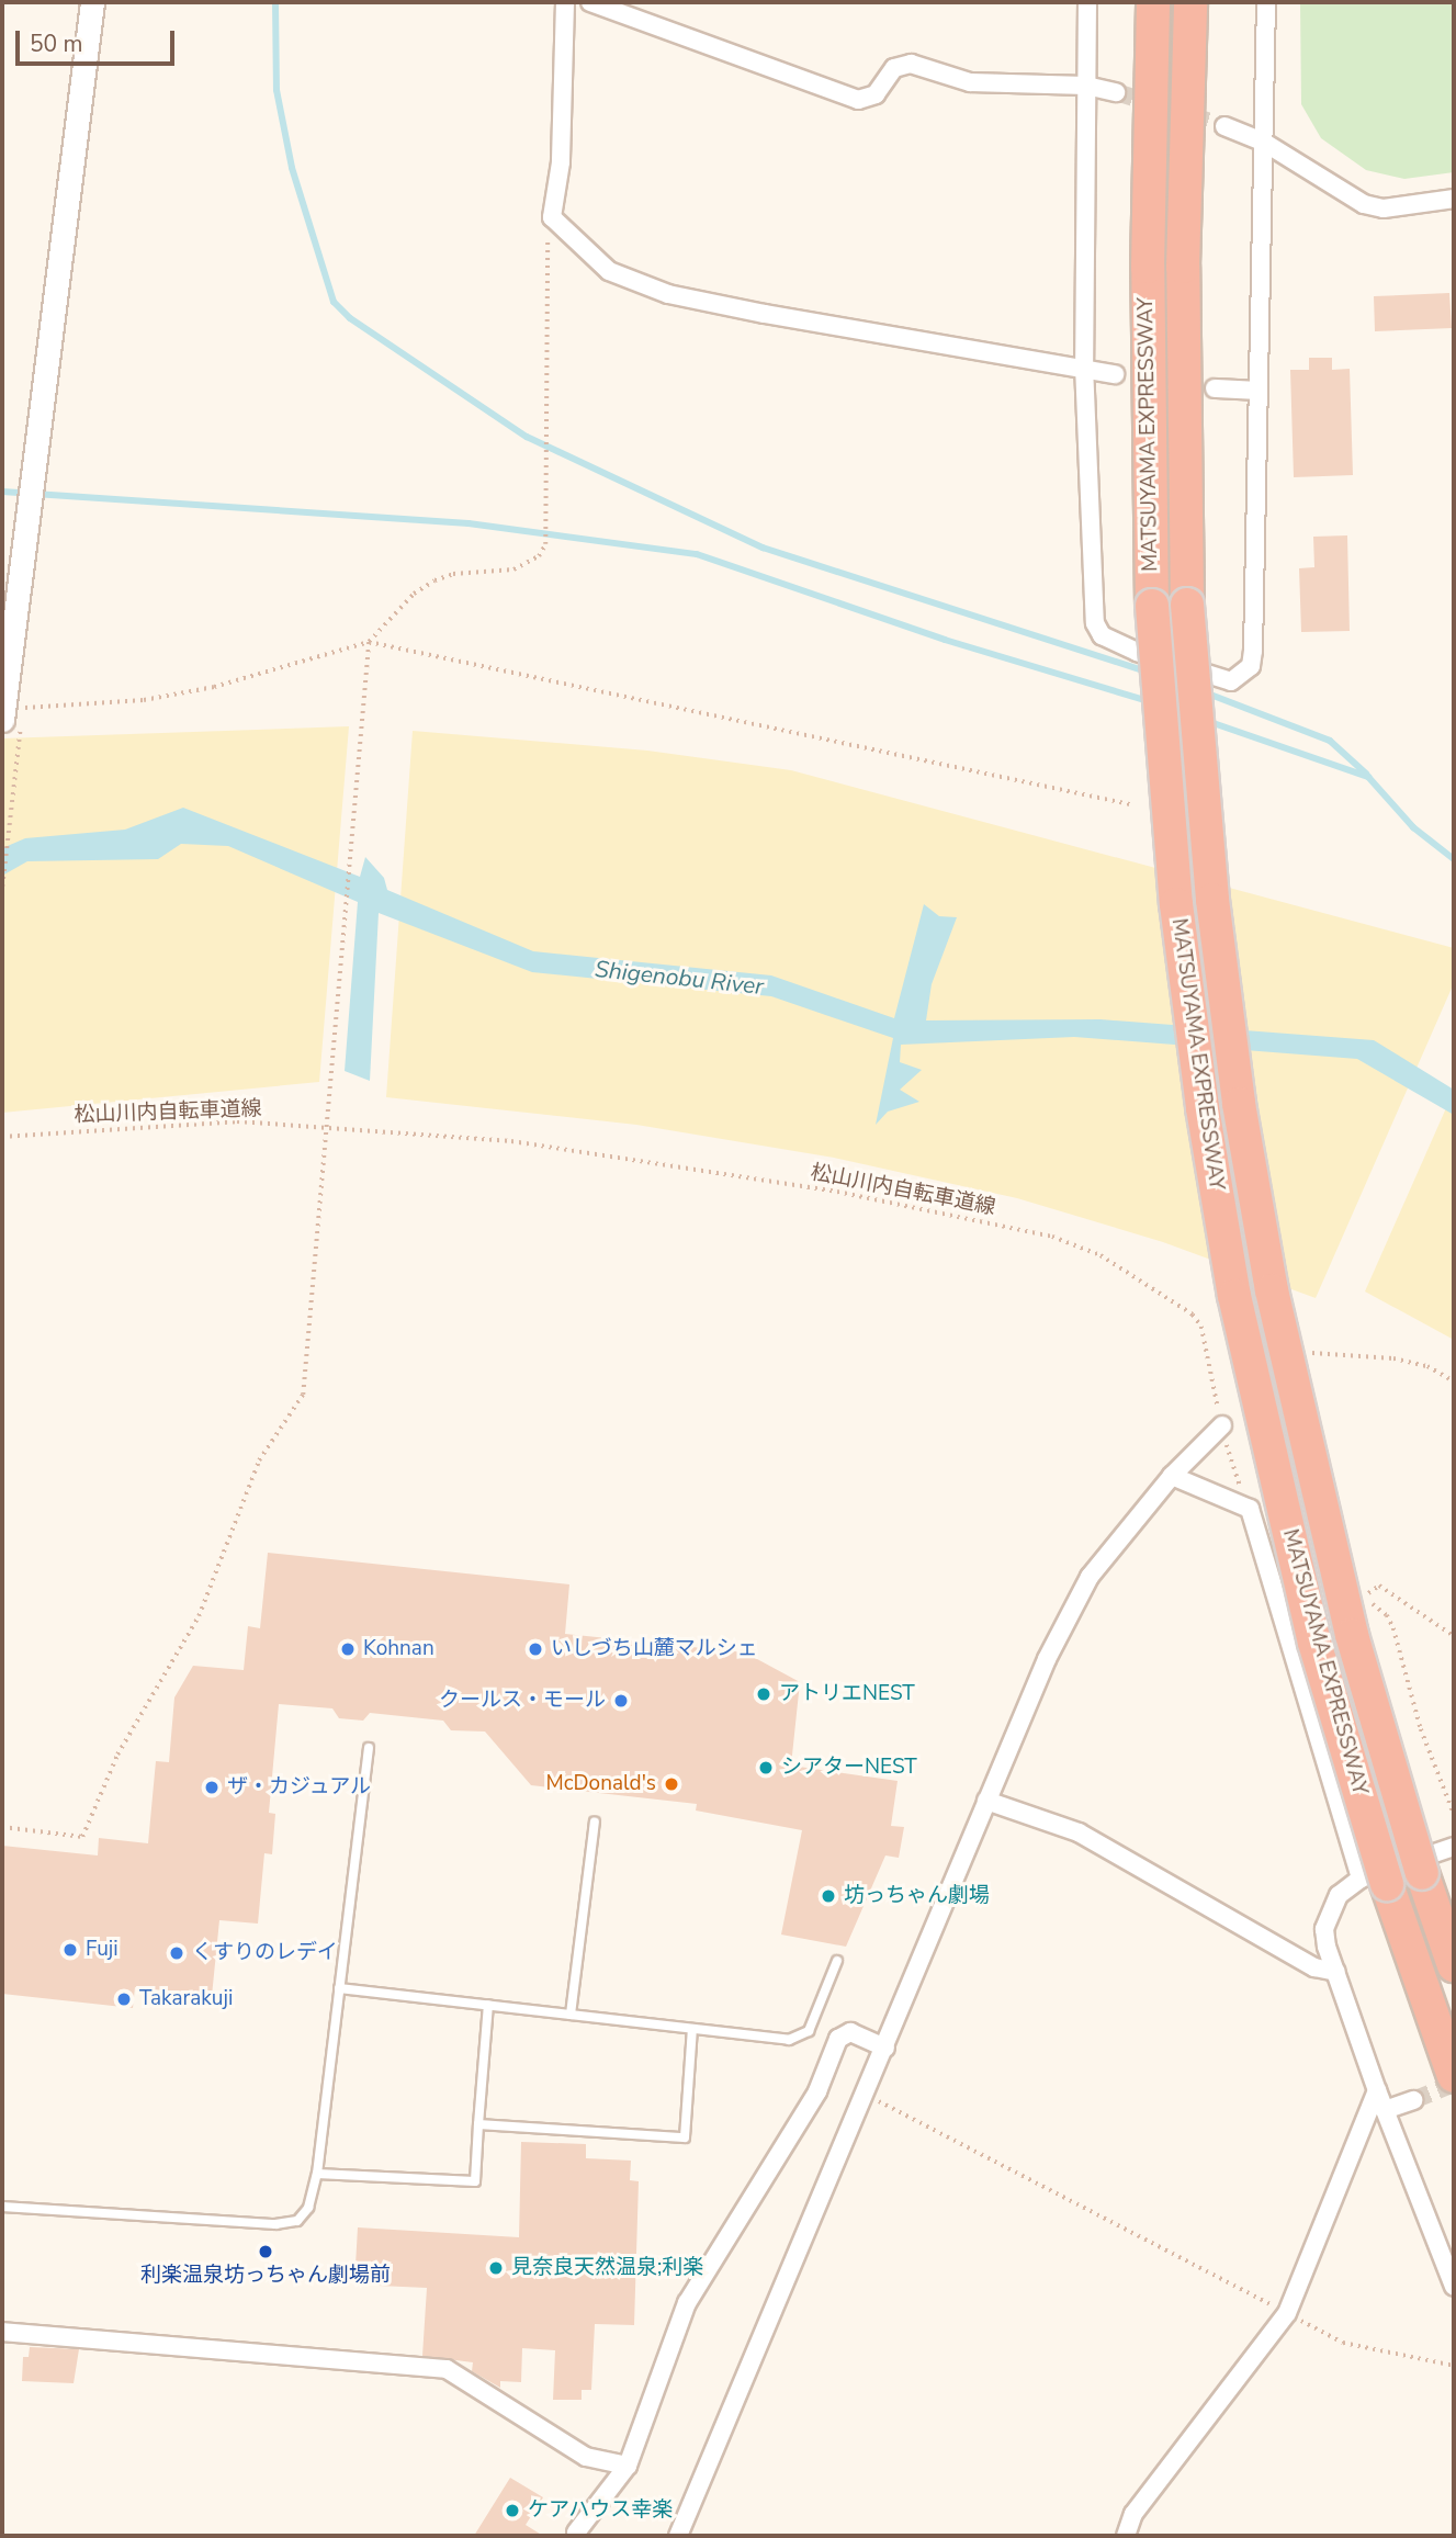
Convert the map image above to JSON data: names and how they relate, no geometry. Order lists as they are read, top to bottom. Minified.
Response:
{"streets":{"highway":["MATSUYAMA EXPRESSWAY"],"path":["松山川内自転車道線"]},"water":["Shigenobu River"],"places":["Kohnan","いしづち山麓マルシェ","アトリエNEST","クールス・モール","シアターNEST","McDonald's","ザ・カジュアル","坊っちゃん劇場","Fuji","くすりのレデイ","Takarakuji","利楽温泉坊っちゃん劇場前","見奈良天然温泉;利楽","ケアハウス幸楽"],"scale_bar":"50 m"}
